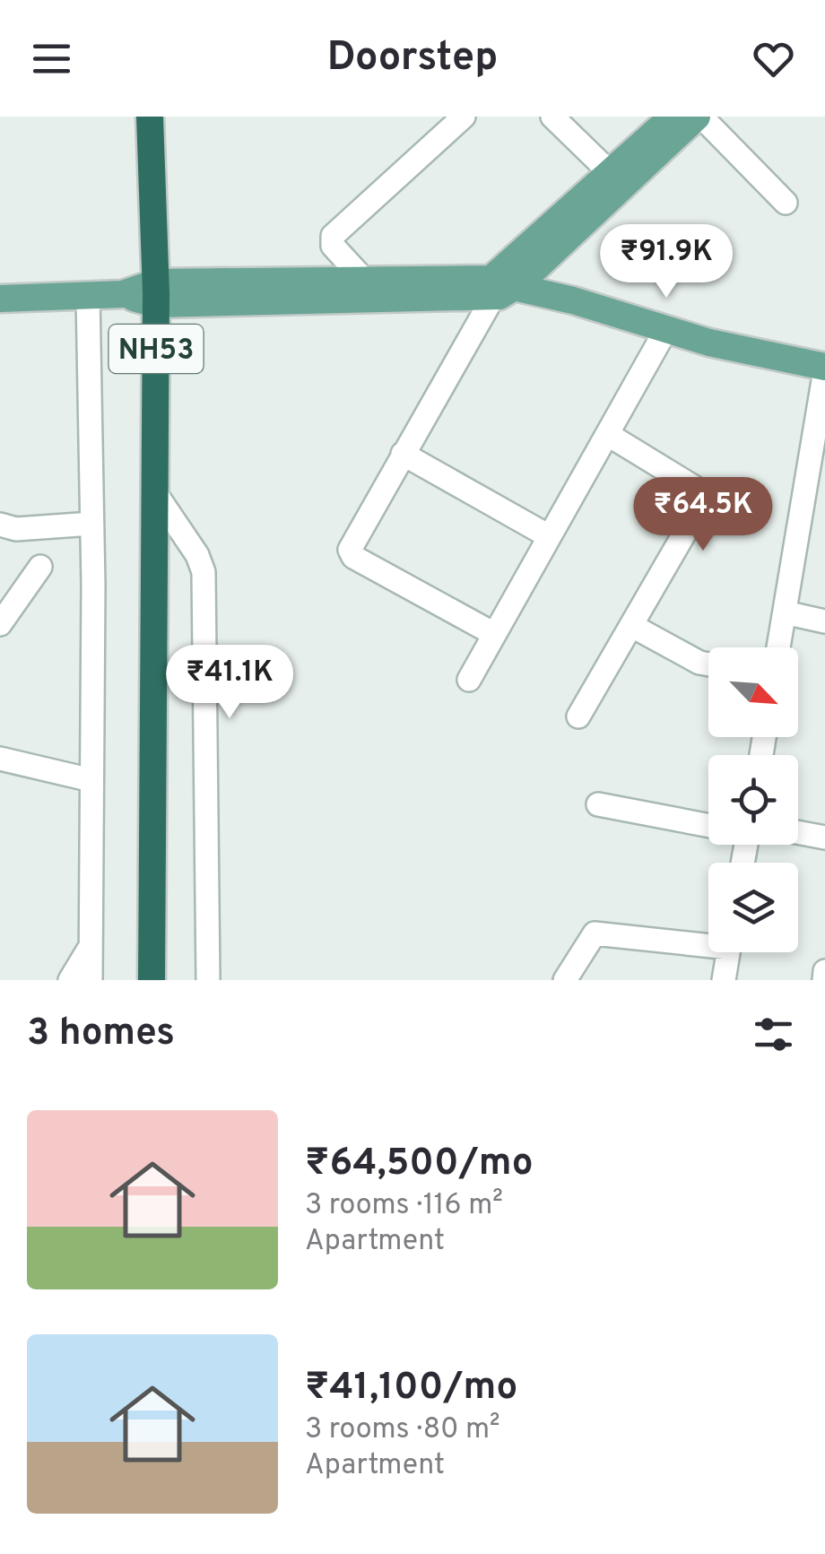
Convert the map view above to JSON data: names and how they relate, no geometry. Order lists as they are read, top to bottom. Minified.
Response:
{"streets":{"highway":["NH53"]},"north":"bottom right","page":{"header":"Doorstep","price":["₹91.9K","₹64.5K","₹41.1K"],"heading":"3 homes","list":[{"name":"₹64,500/mo","note":"3 rooms · 116 m² · Apartment"},{"name":"₹41,100/mo","note":"3 rooms · 80 m² · Apartment"}]}}
